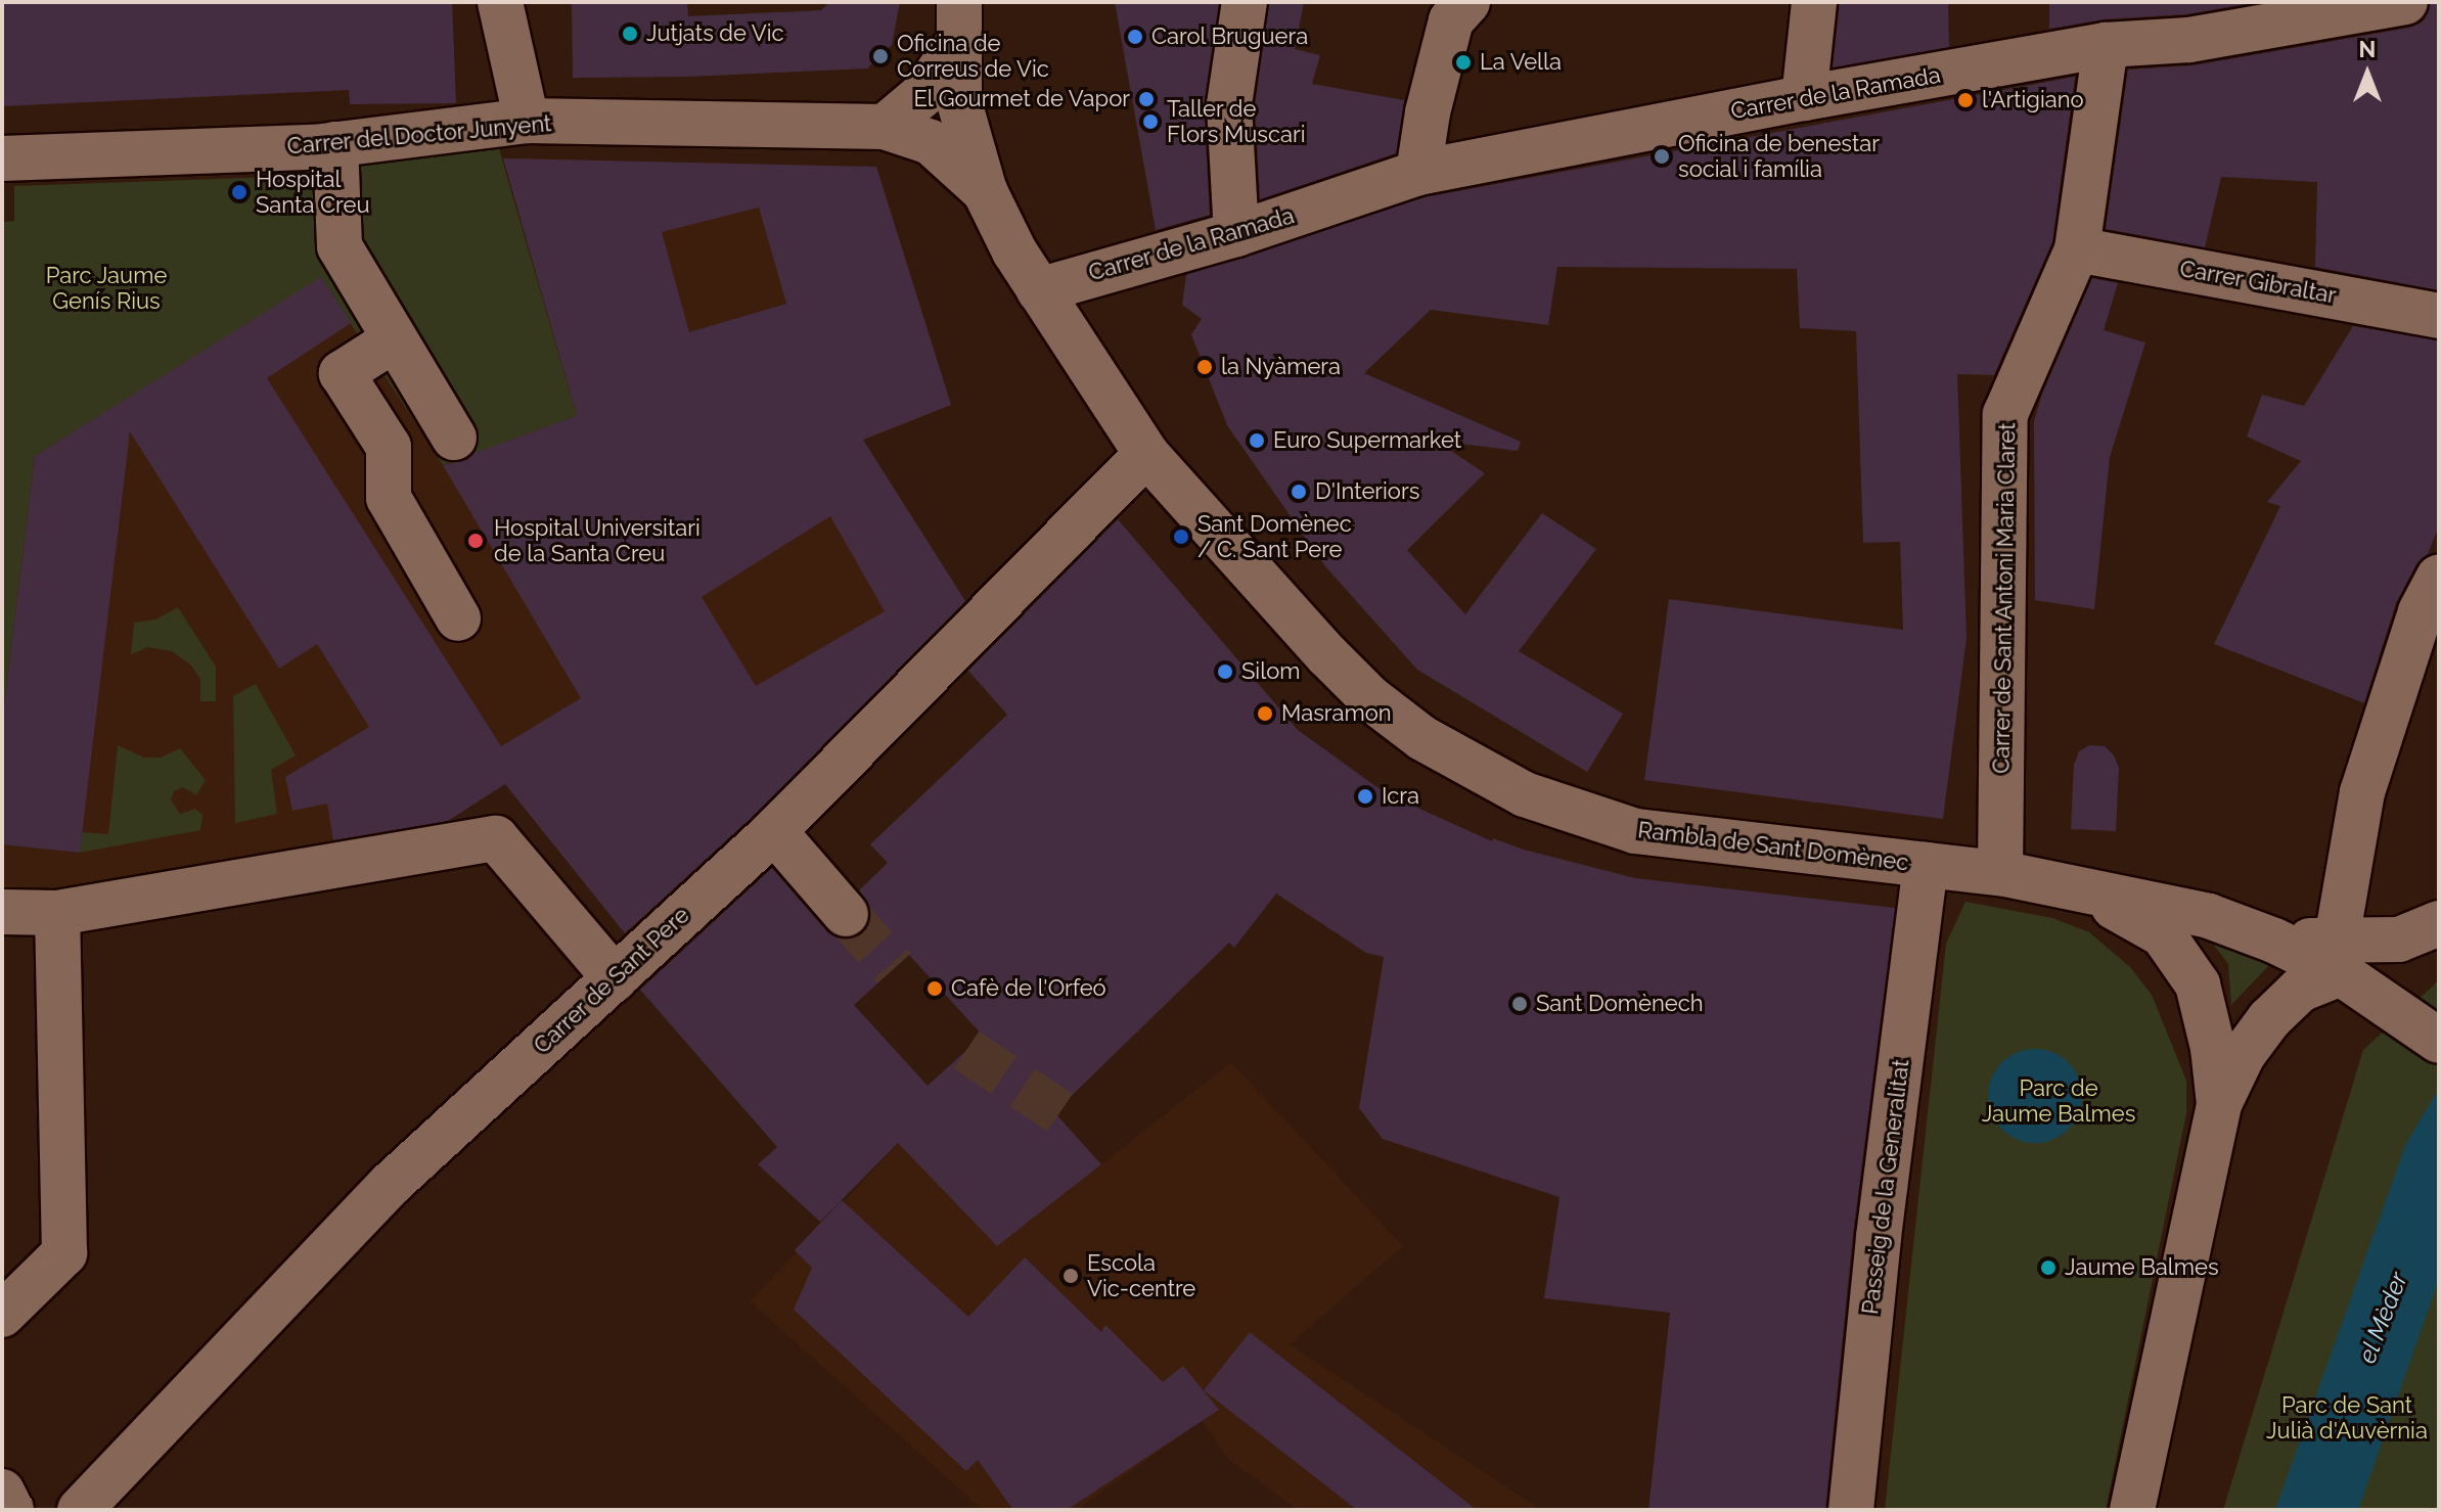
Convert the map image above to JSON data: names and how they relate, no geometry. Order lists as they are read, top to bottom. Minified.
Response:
{"streets":{"street":["Carrer de la Ramada","Carrer del Doctor Junyent","Carrer Gibraltar","Carrer de Sant Antoni Maria Claret","Rambla de Sant Domènec","Carrer de Sant Pere","Passeig de la Generalitat"]},"crossings":[["Carrer de la Ramada","Carrer de Sant Antoni Maria Claret"],["Carrer de la Ramada","Rambla de Sant Domènec"],["Carrer del Doctor Junyent","Rambla de Sant Domènec"],["Carrer Gibraltar","Carrer de Sant Antoni Maria Claret"],["Carrer de Sant Antoni Maria Claret","Rambla de Sant Domènec"],["Rambla de Sant Domènec","Carrer de Sant Pere"],["Rambla de Sant Domènec","Passeig de la Generalitat"]],"water":["el Mèder"],"parks":["Parc Jaume Genís Rius","Parc de Jaume Balmes","Parc de Sant Julià d'Auvèrnia"],"places":["Jutjats de Vic","Carol Bruguera","Oficina de Correus de Vic","La Vella","El Gourmet de Vapor","l'Artigiano","Taller de Flors Muscari","Oficina de benestar social i família","Hospital Santa Creu","la Nyàmera","Euro Supermarket","D'Interiors","Sant Domènec / C. Sant Pere","Hospital Universitari de la Santa Creu","Silom","Masramon","Icra","Cafè de l'Orfeó","Sant Domènech","Jaume Balmes","Escola Vic-centre"],"north":"top"}
